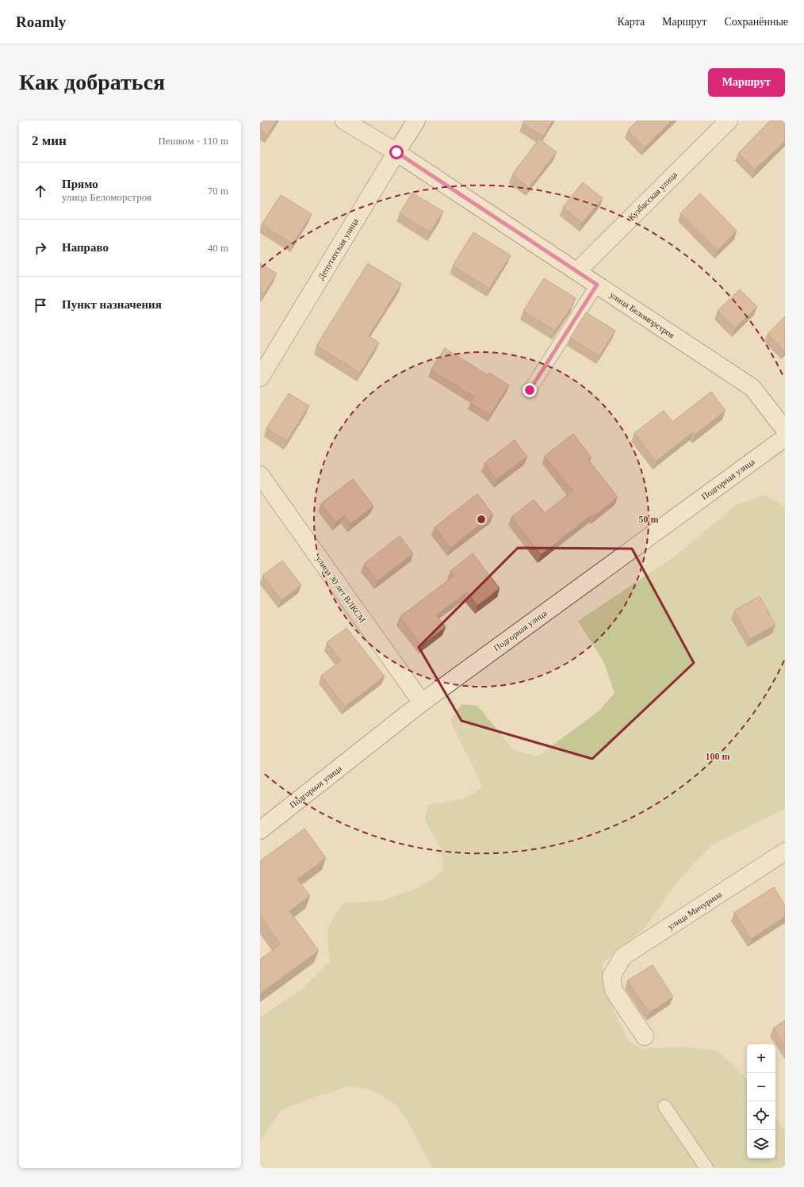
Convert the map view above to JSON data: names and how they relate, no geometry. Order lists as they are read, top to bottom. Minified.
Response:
{"streets":{"street":["Кузбасская улица","Депутатская улица","улица Беломорстроя","Подгорная улица","улица 30 лет ВЛКСМ","улица Мичурина"]},"crossings":[["Кузбасская улица","улица Беломорстроя"],["Депутатская улица","улица Беломорстроя"],["Подгорная улица","улица 30 лет ВЛКСМ"]],"page":{"header":"Roamly","nav":["Карта","Маршрут","Сохранённые"],"buttons":"Маршрут","title":"Как добраться","heading":["2 мин","Пешком · 110 m"],"list":[["Прямо","улица Беломорстроя","70 m"],["Направо","40 m"],"Пункт назначения"],"map_buttons":["+","−"]},"rings":["50 m","100 m"]}
